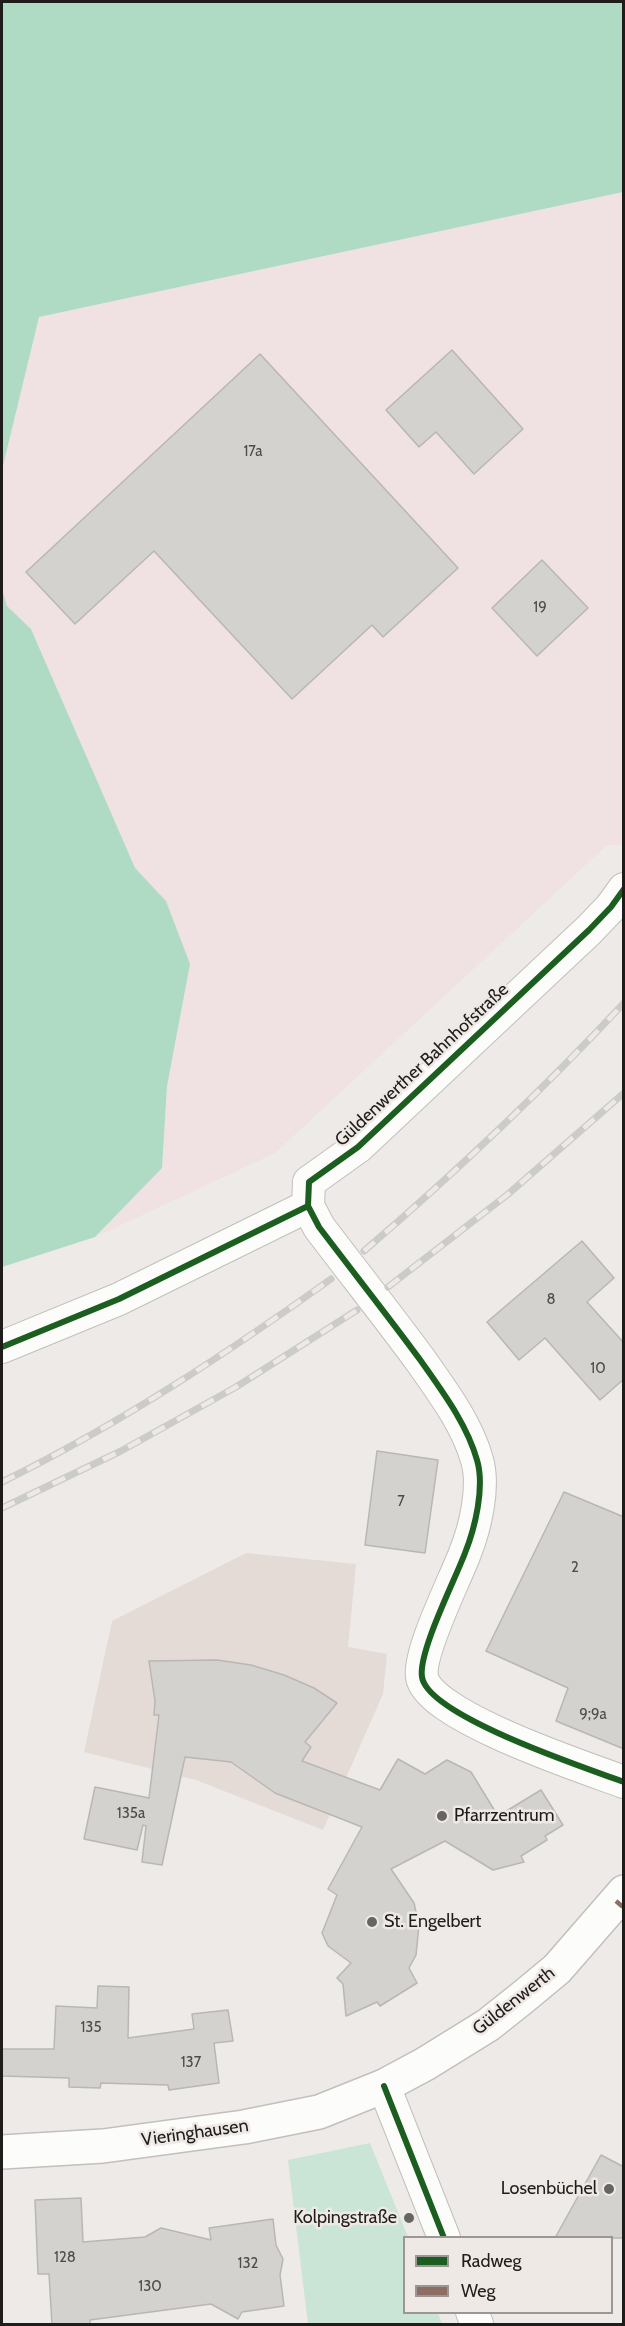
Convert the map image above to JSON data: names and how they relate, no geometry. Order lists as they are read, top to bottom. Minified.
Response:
{"streets":{"main road":["Güldenwerth","Vieringhausen"],"street":["Güldenwerther Bahnhofstraße"]},"crossings":[["Güldenwerth","Vieringhausen"]],"places":["Pfarrzentrum","St. Engelbert","Losenbüchel","Kolpingstraße"],"house_numbers":["17a","19","8","10","7","2","9;9a","135a","135","137","128","132","130"],"legend":["Radweg","Weg"]}
